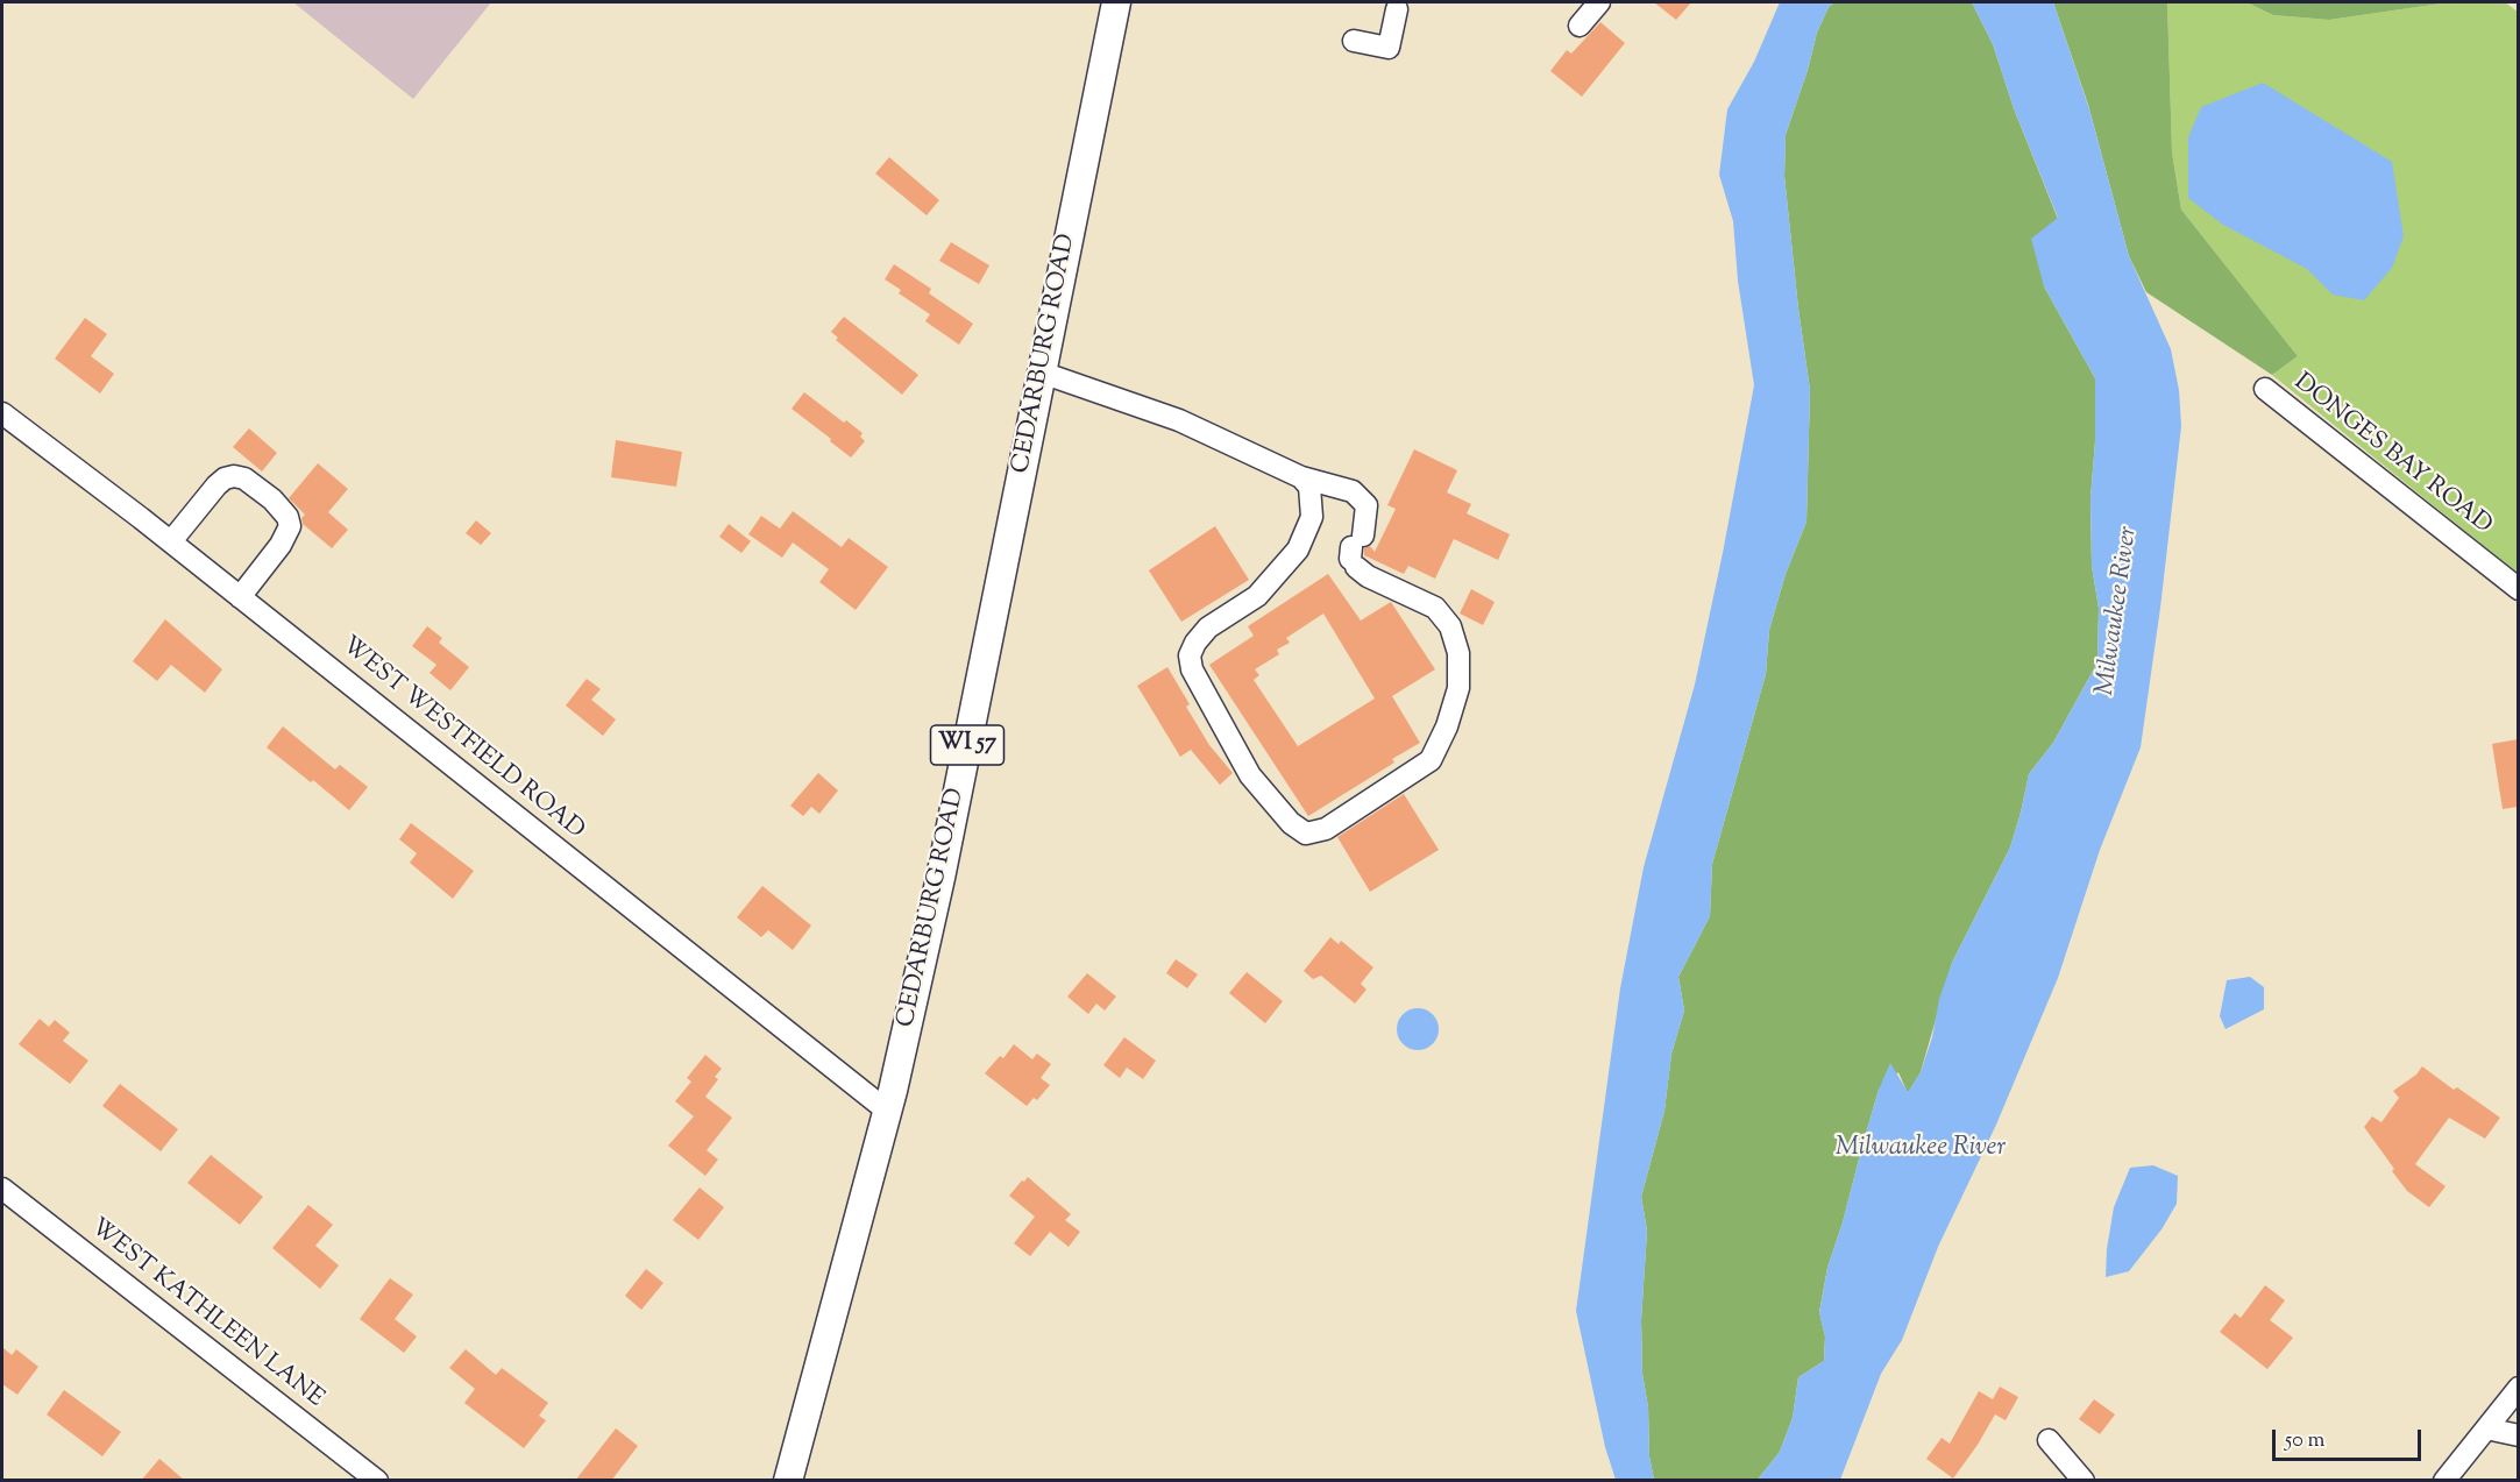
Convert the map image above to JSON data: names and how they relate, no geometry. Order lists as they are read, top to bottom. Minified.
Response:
{"streets":{"main road":["CEDARBURG ROAD","WI 57"],"street":["DONGES BAY ROAD","WEST WESTFIELD ROAD","WEST KATHLEEN LANE"]},"crossings":[["CEDARBURG ROAD","WEST WESTFIELD ROAD"]],"water":["Milwaukee River"],"scale_bar":"50 m"}
